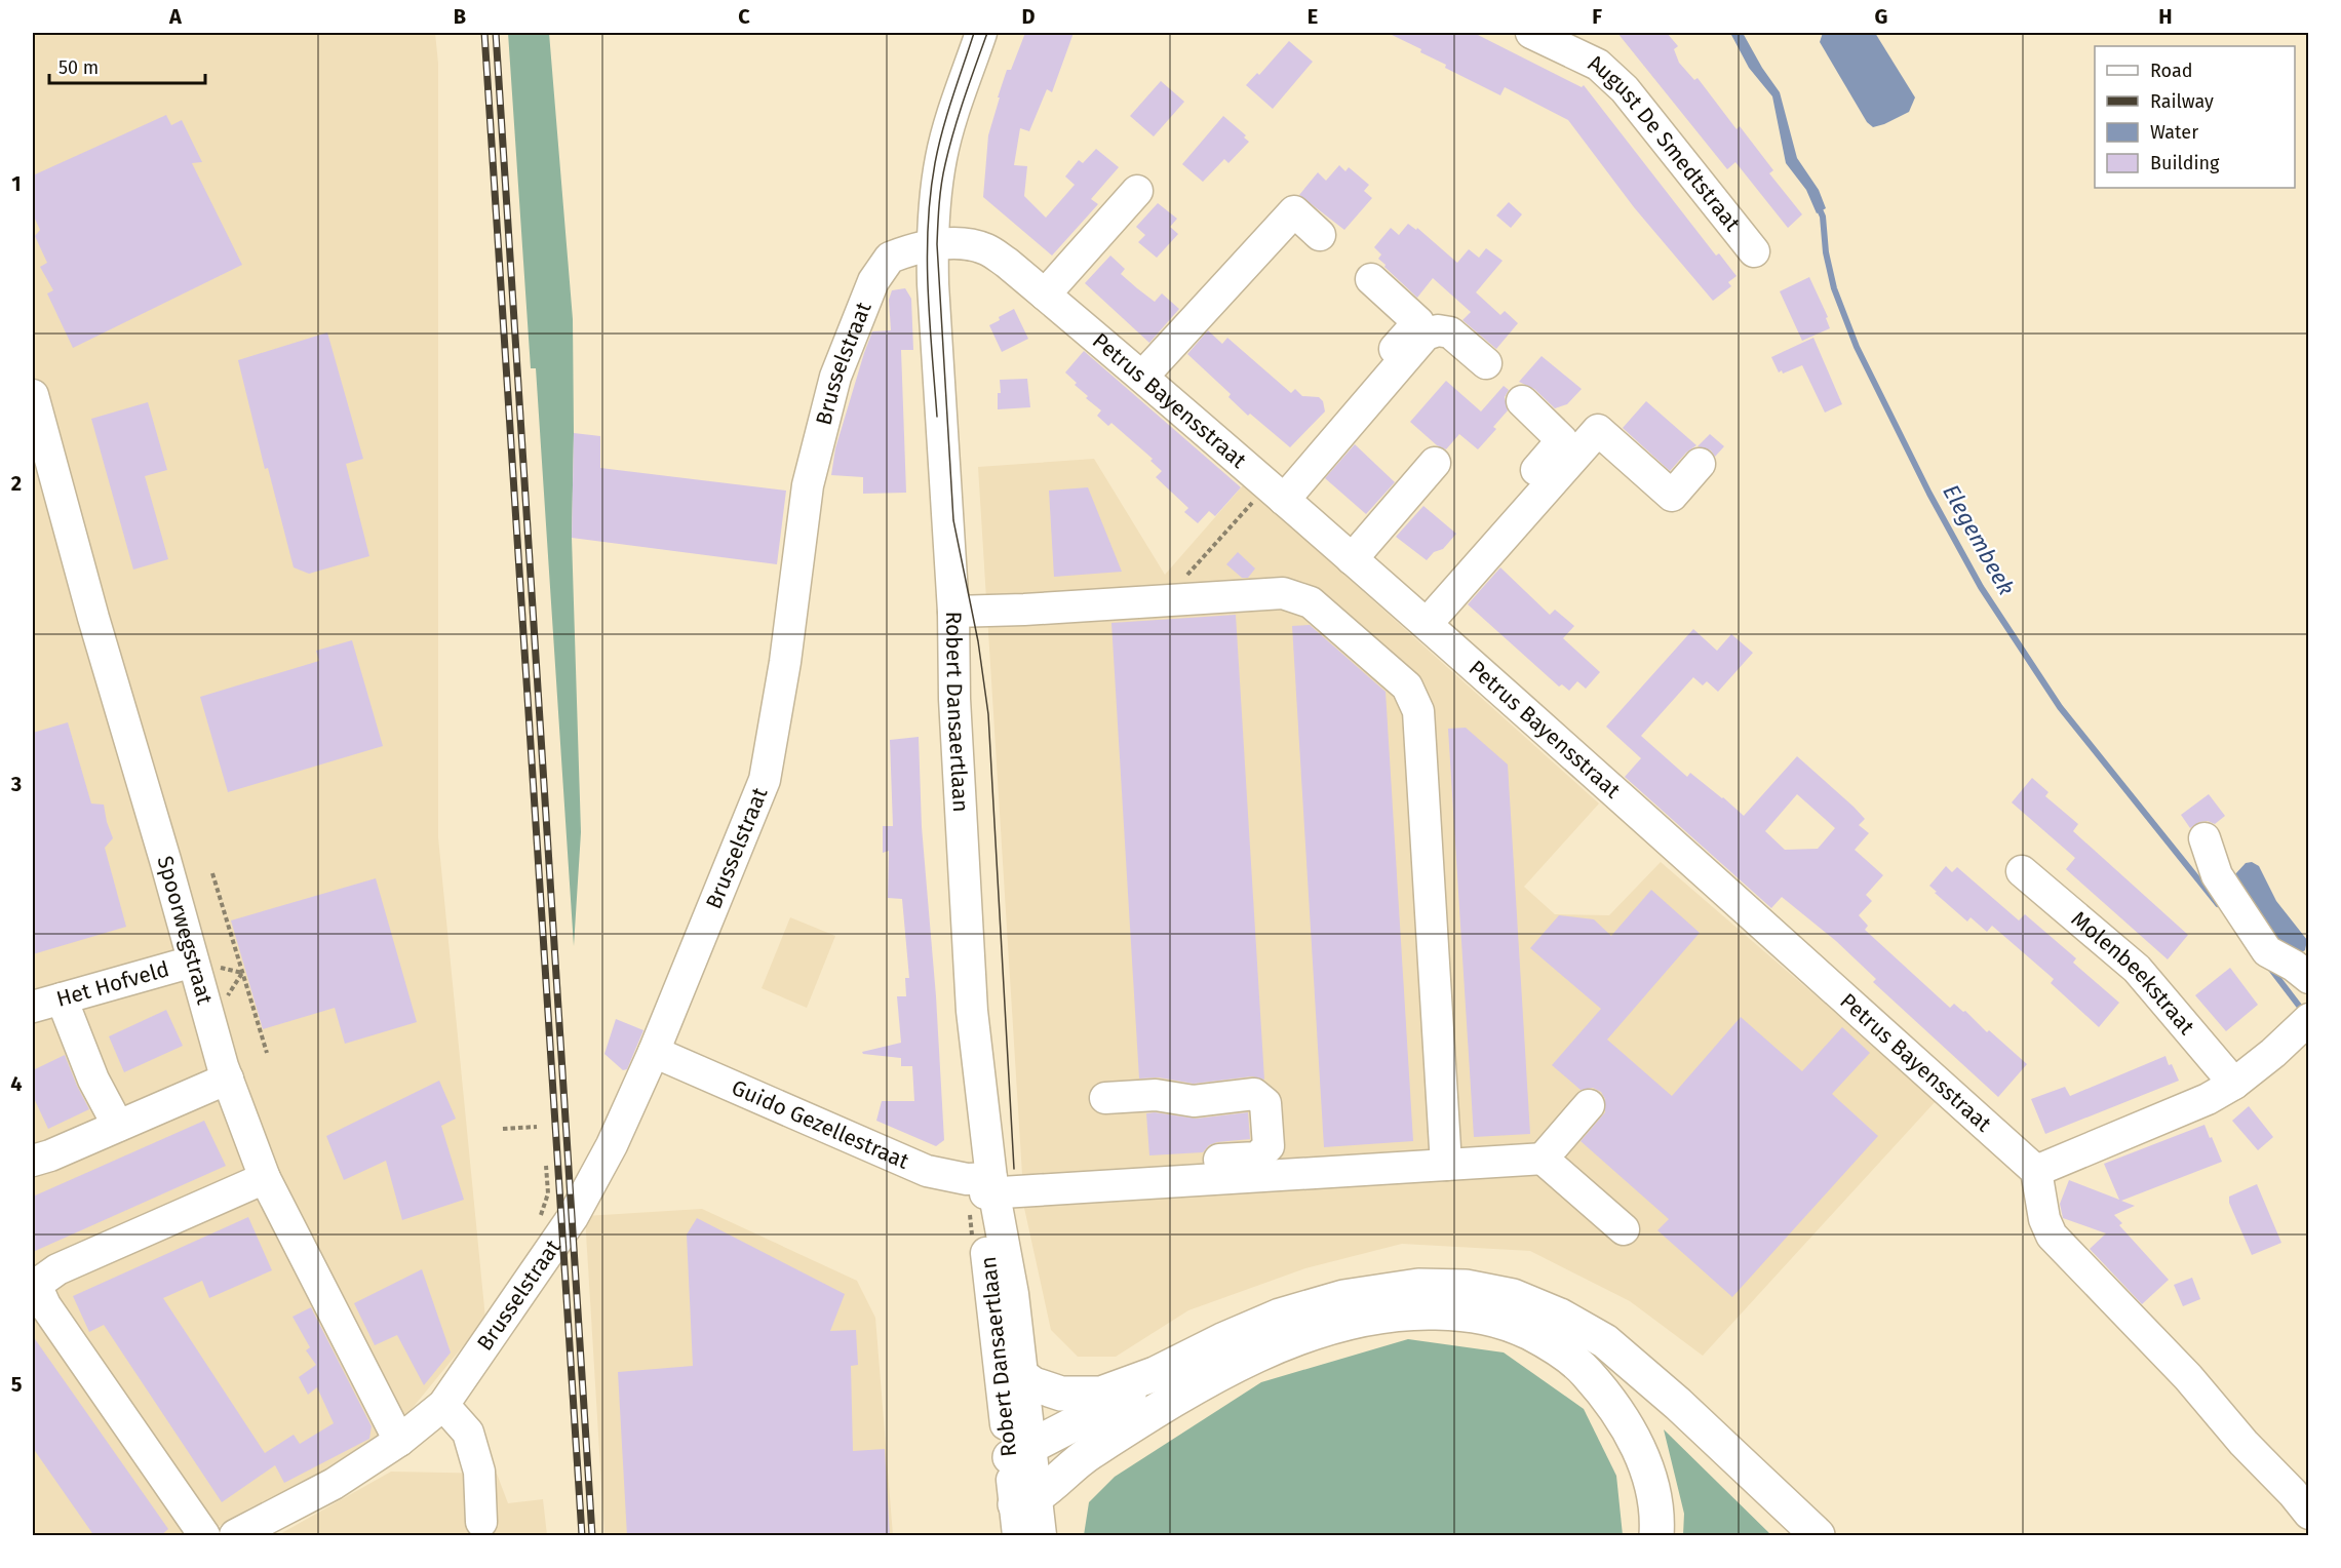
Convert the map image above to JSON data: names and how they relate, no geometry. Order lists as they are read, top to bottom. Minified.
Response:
{"streets":{"street":["August De Smedtstraat","Brusselstraat","Petrus Bayensstraat","Robert Dansaertlaan","Spoorwegstraat","Molenbeekstraat","Het Hofveld","Guido Gezellestraat"]},"crossings":[["Brusselstraat","Petrus Bayensstraat"],["Brusselstraat","Robert Dansaertlaan"],["Brusselstraat","Spoorwegstraat"],["Brusselstraat","Guido Gezellestraat"],["Petrus Bayensstraat","Robert Dansaertlaan"],["Robert Dansaertlaan","Guido Gezellestraat"],["Spoorwegstraat","Het Hofveld"]],"water":["Elegembeek"],"legend":["Road","Railway","Water","Building"],"scale_bar":"50 m","grid":{"columns":["A","B","C","D","E","F","G","H"],"rows":["1","2","3","4","5"]}}
